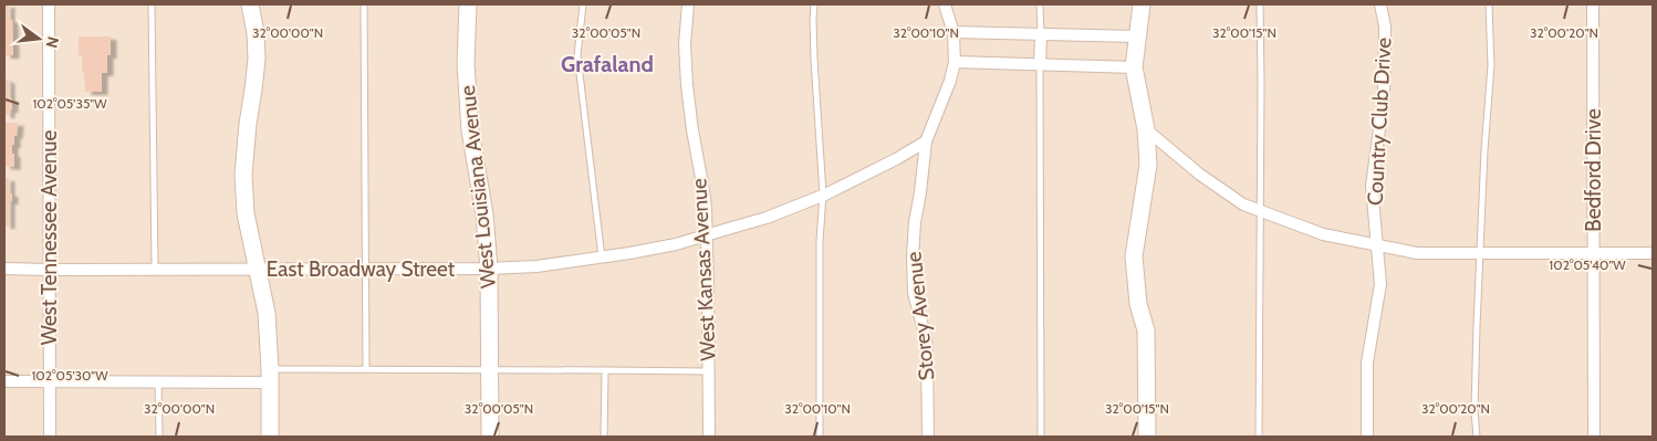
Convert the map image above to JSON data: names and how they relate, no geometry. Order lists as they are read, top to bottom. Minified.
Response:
{"streets":{"street":["Country Club Drive","Bedford Drive","West Louisiana Avenue","West Tennessee Avenue","East Broadway Street","West Kansas Avenue","Storey Avenue"]},"crossings":[["West Louisiana Avenue","East Broadway Street"],["West Tennessee Avenue","East Broadway Street"],["East Broadway Street","West Kansas Avenue"],["East Broadway Street","Storey Avenue"]],"districts":["Grafaland"],"north":"right","coordinates":["32°00'00\"N","32°00'05\"N","32°00'10\"N","32°00'15\"N","32°00'20\"N","102°05'35\"W","102°05'40\"W","102°05'30\"W"]}
